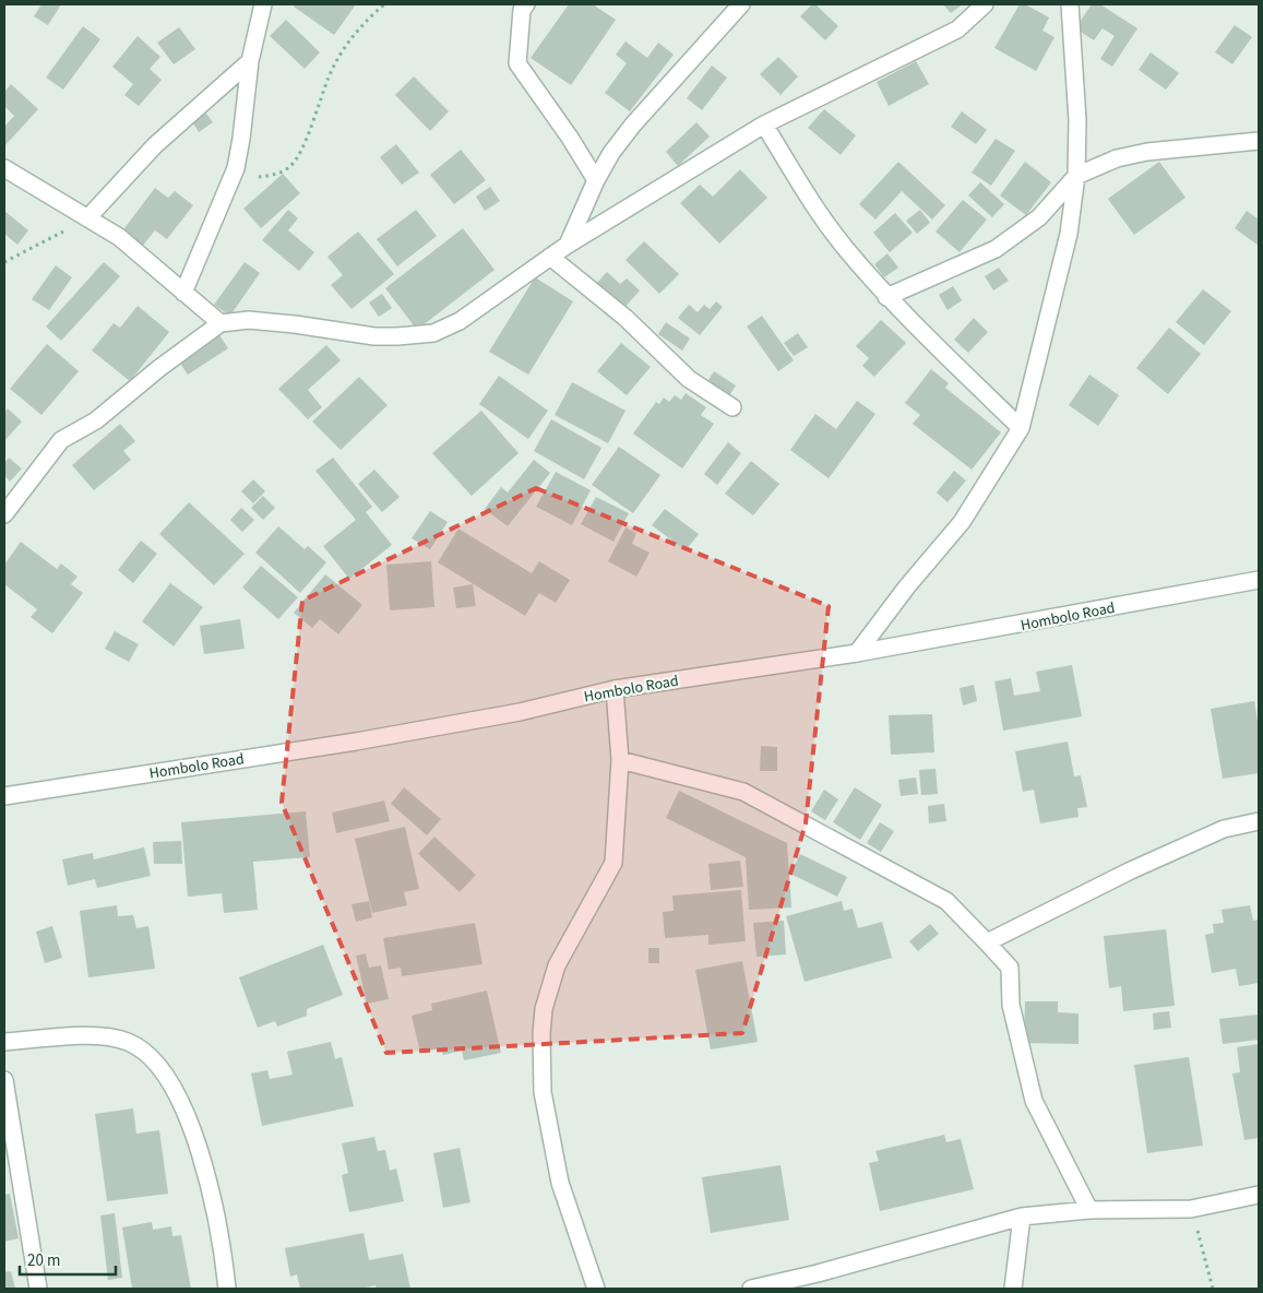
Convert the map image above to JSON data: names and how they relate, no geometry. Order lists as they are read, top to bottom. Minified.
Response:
{"streets":{"street":["Hombolo Road"]},"scale_bar":"20 m"}
